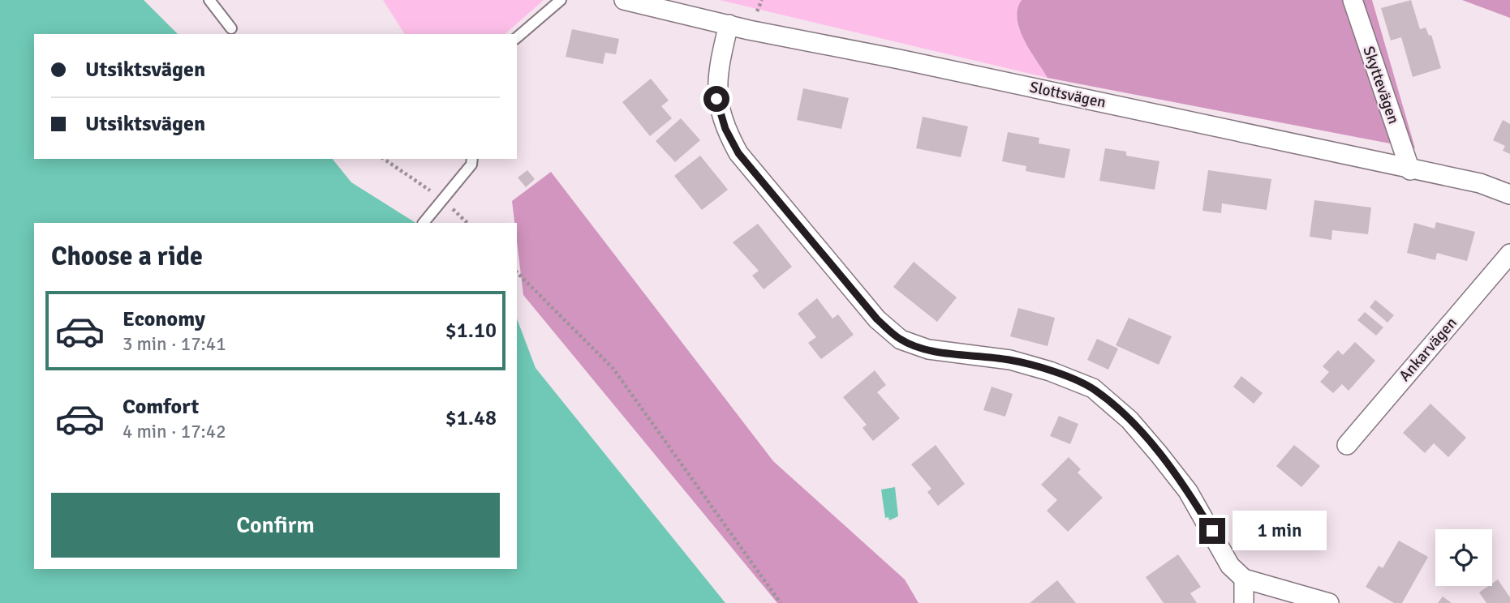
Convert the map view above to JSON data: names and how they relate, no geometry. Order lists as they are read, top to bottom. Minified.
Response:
{"streets":{"street":["Skyttevägen","Slottsvägen","Ankarvägen"]},"crossings":[["Skyttevägen","Slottsvägen"]],"page":{"banner":["Utsiktsvägen","Utsiktsvägen"],"heading":"Choose a ride","list":[{"name":"Economy","note":"3 min · 17:41","value":"$1.10"},{"name":"Comfort","note":"4 min · 17:42","value":"$1.48"}],"buttons":"Confirm","bubble":"1 min"}}
